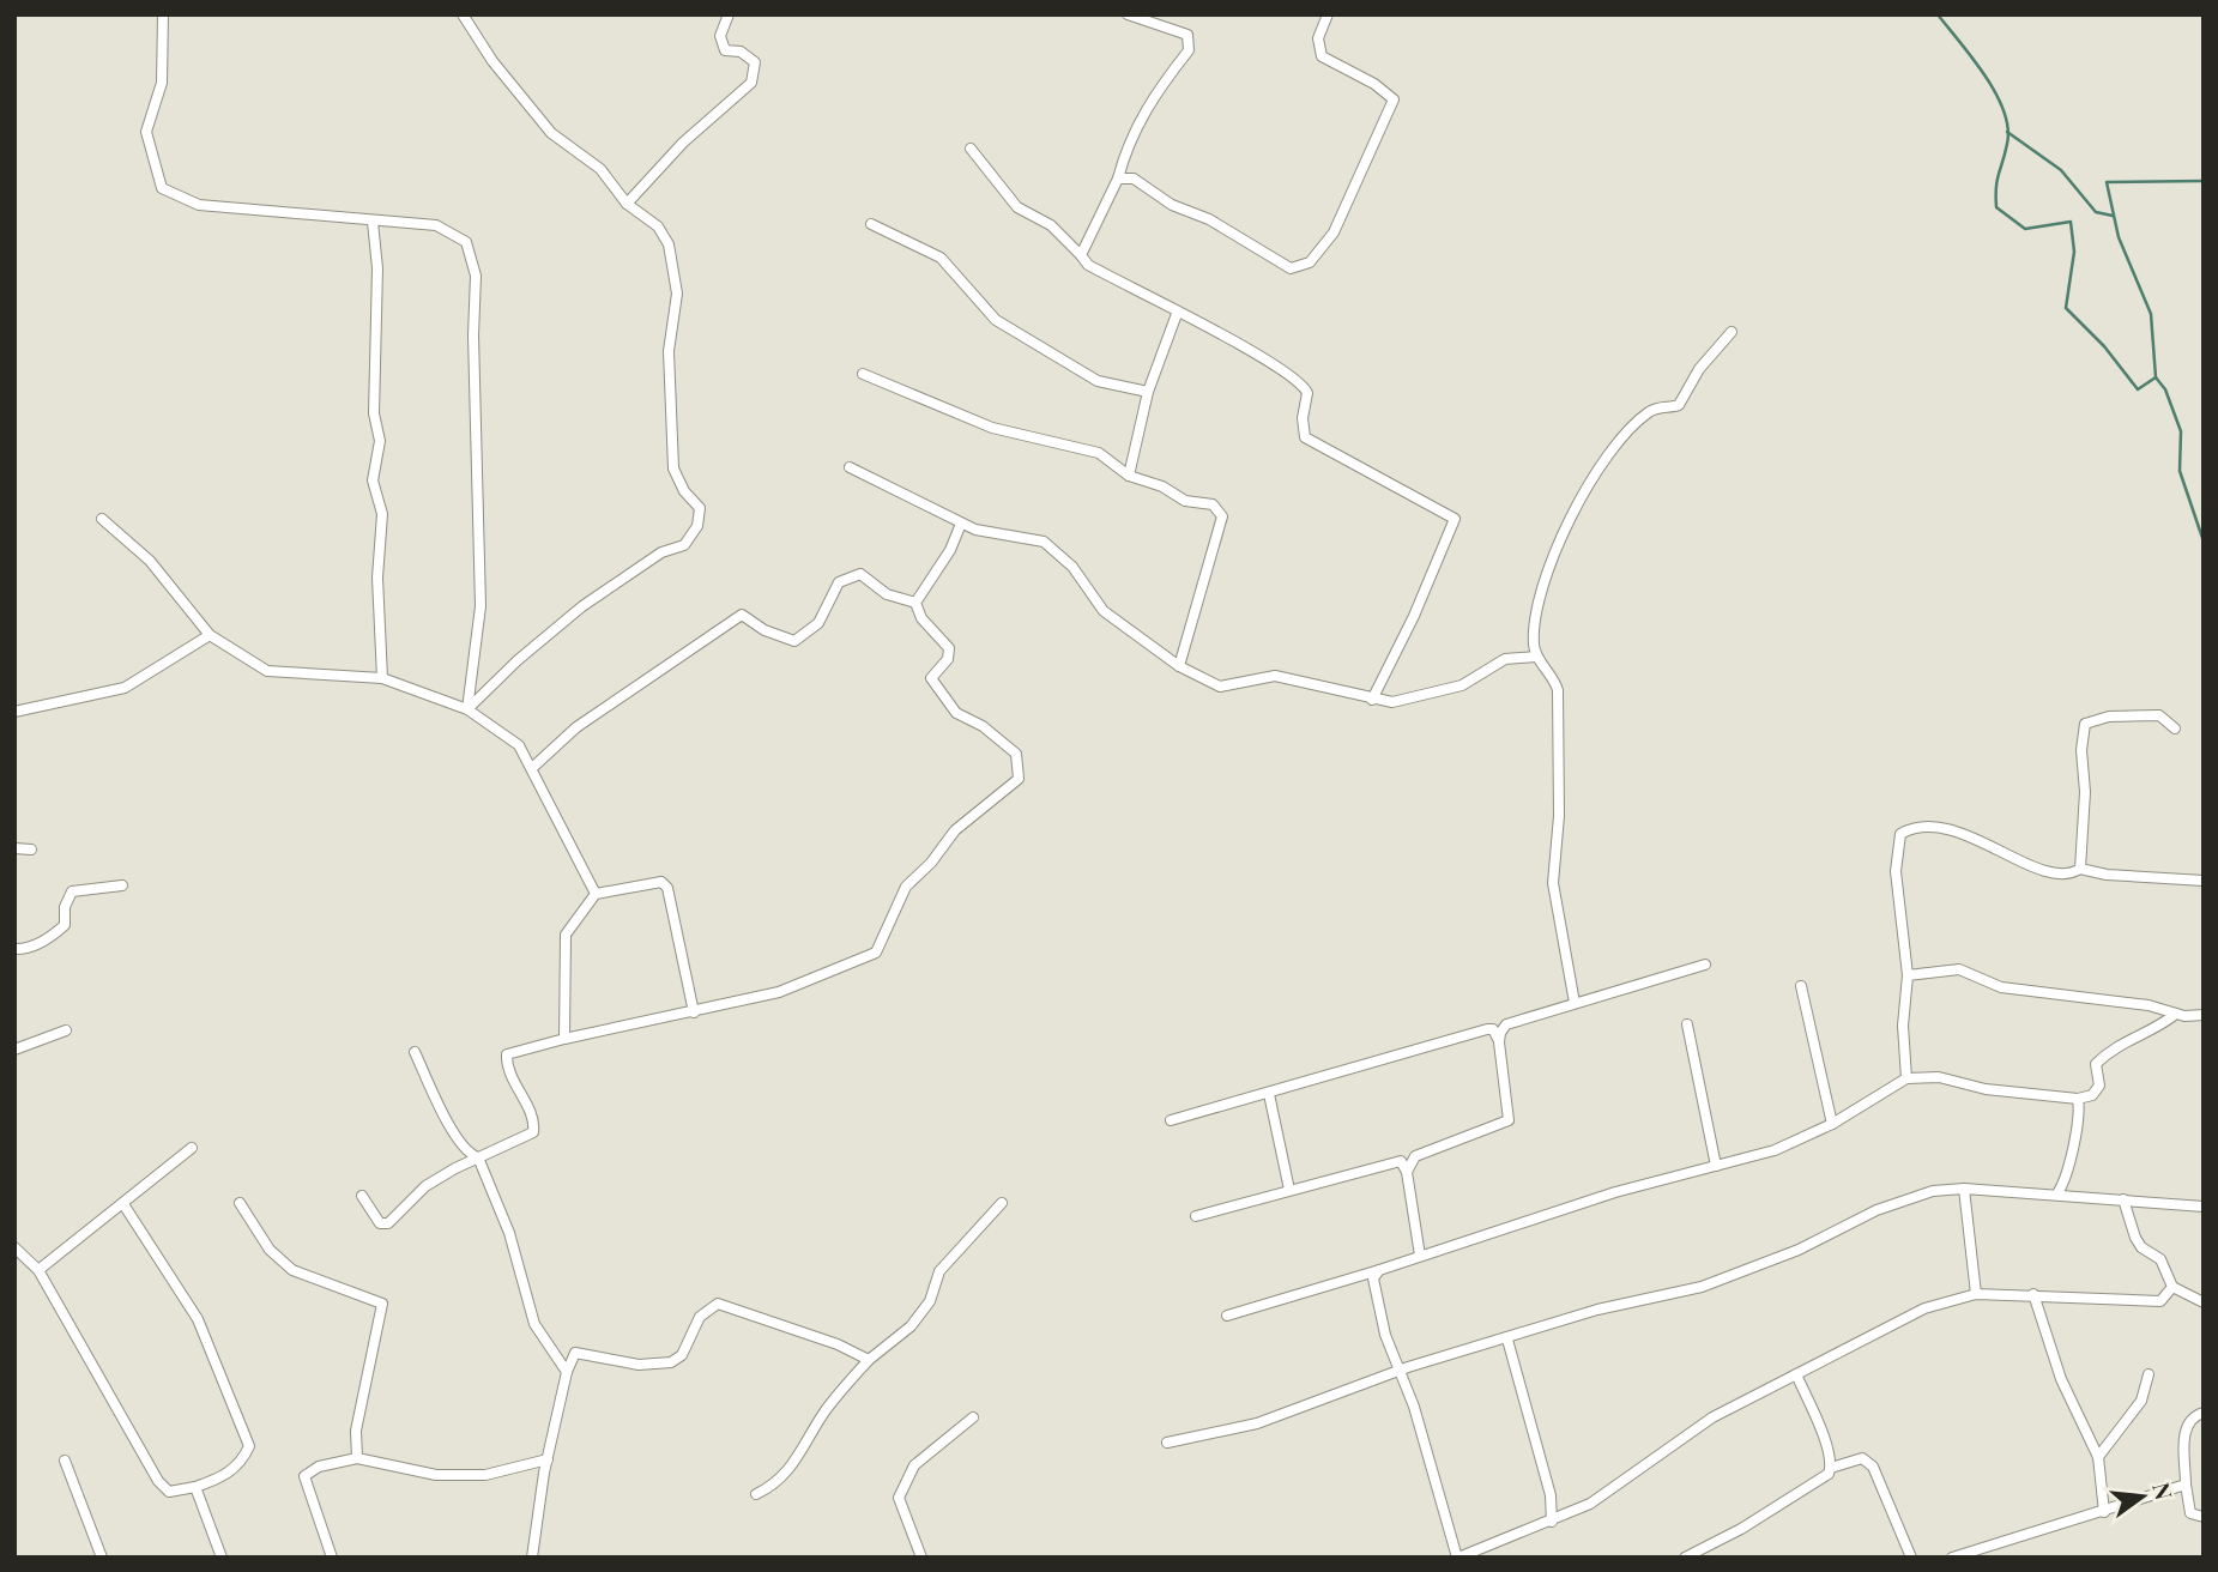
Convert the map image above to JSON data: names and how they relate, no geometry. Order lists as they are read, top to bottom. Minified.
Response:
{"north":"right"}
